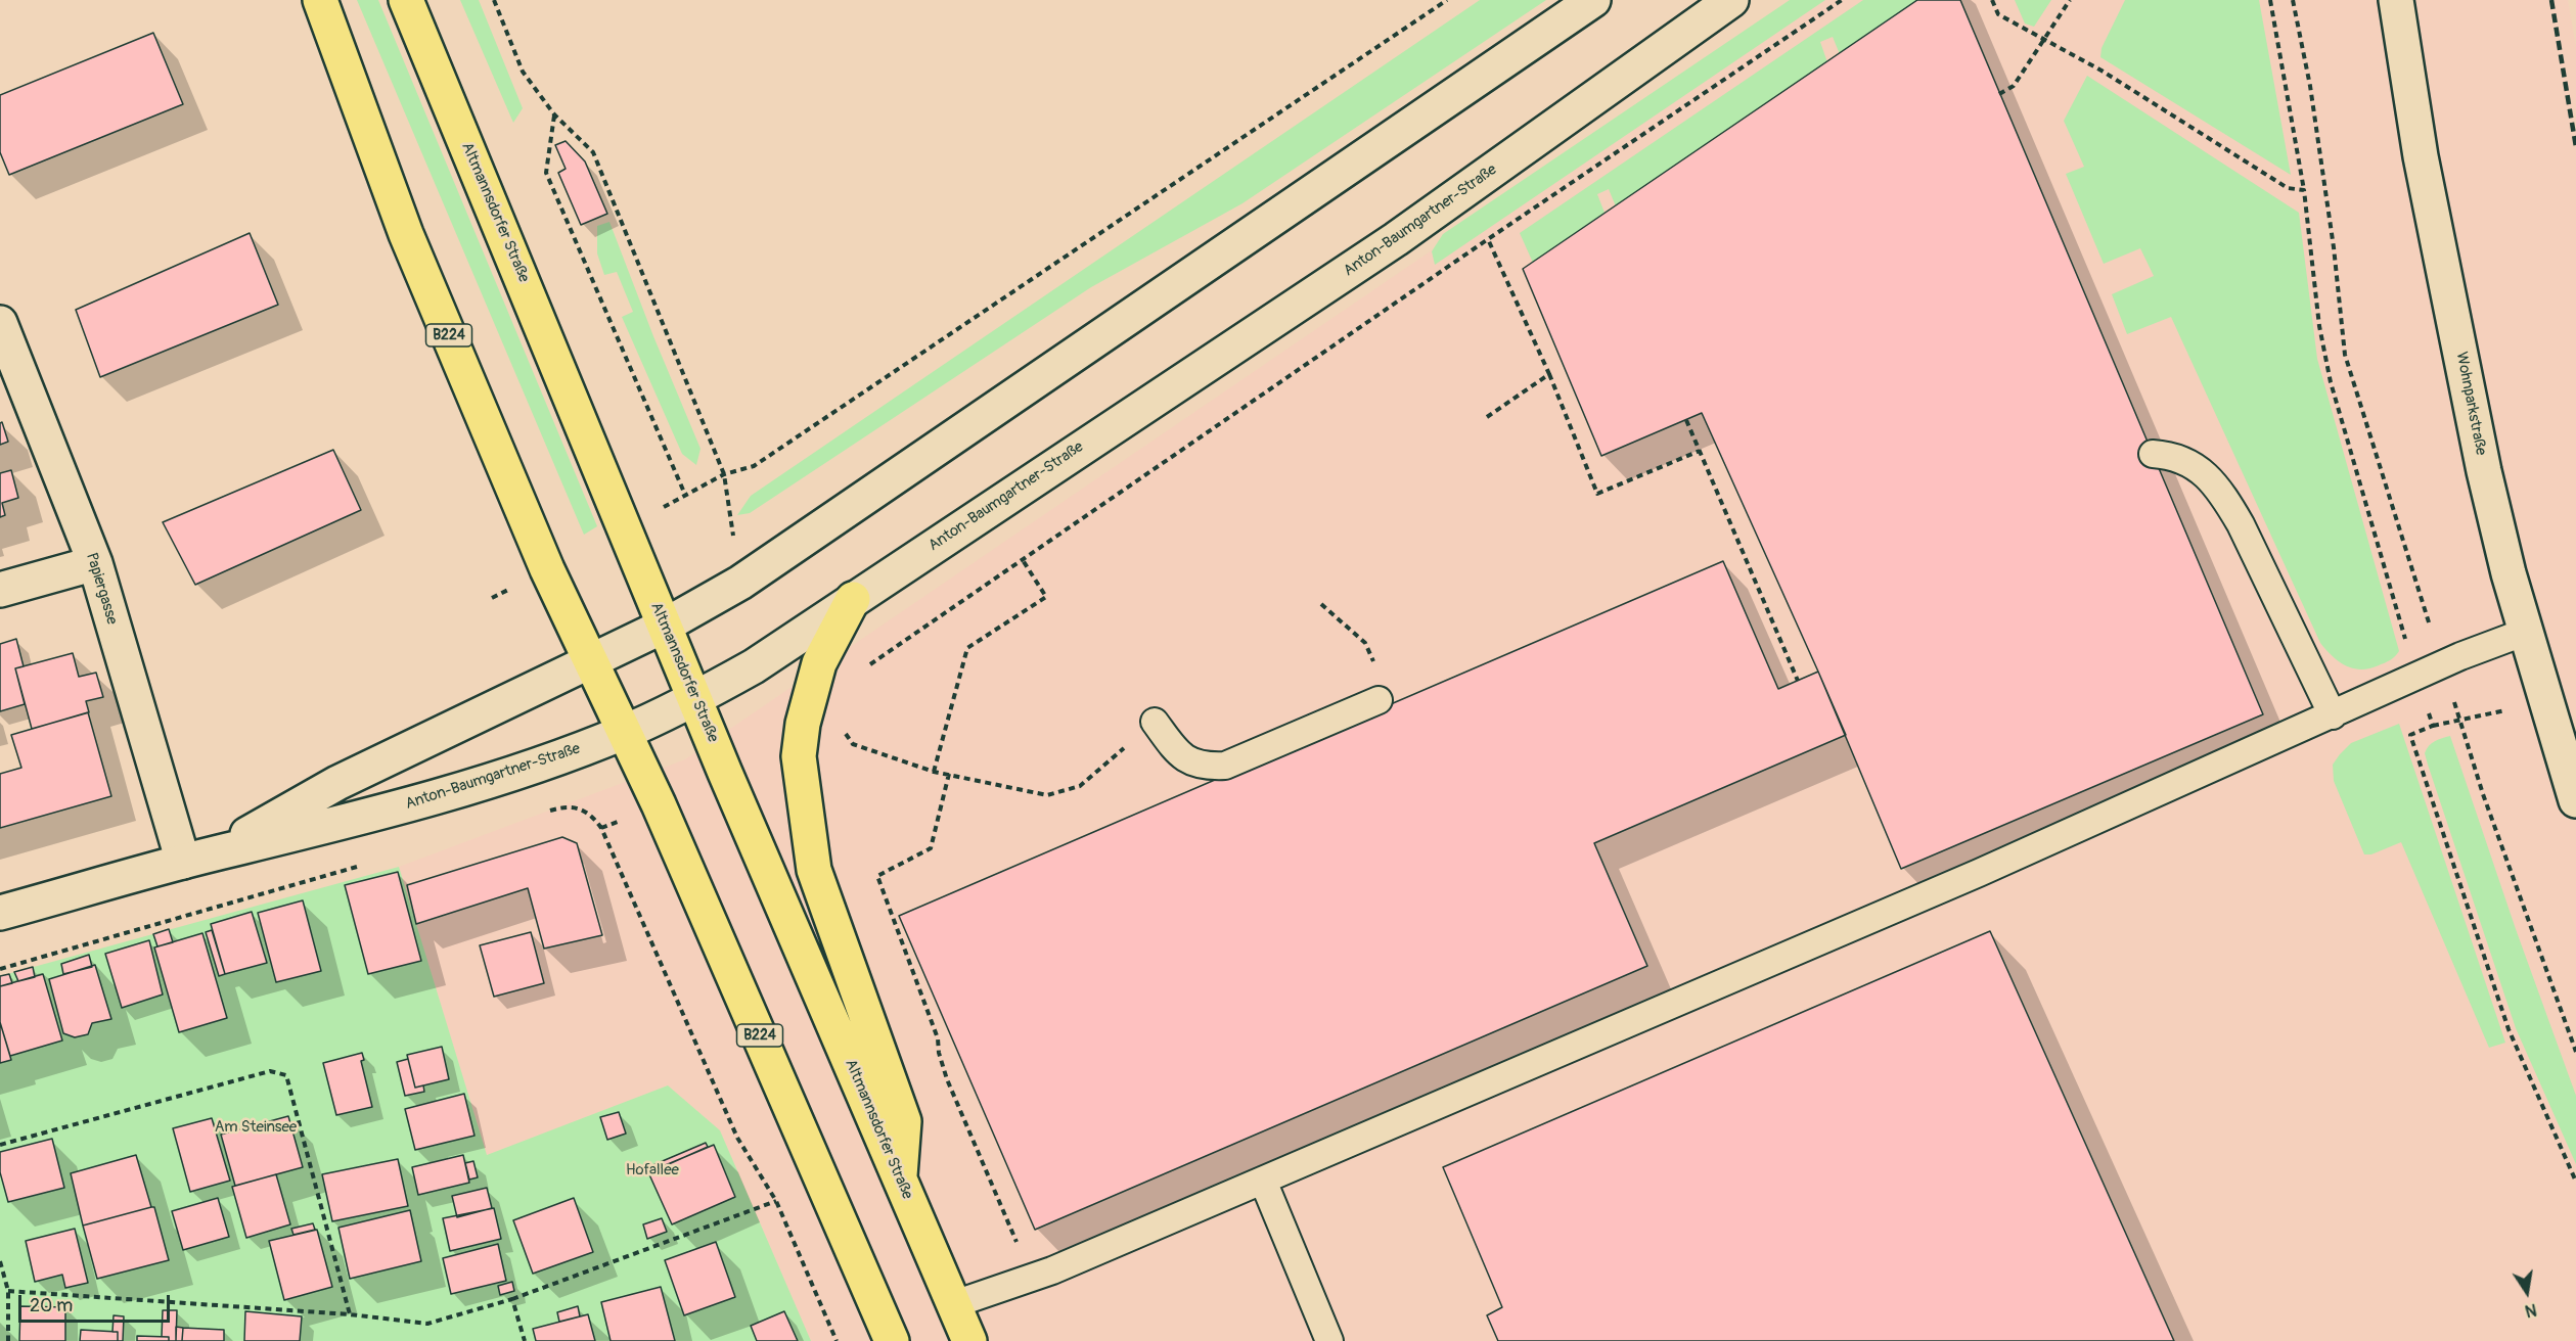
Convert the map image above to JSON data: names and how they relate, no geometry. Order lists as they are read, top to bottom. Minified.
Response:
{"streets":{"main road":["Altmannsdorfer Straße","Anton-Baumgartner-Straße","B224","Wohnparkstraße","Papiergasse"]},"crossings":[["Altmannsdorfer Straße","Anton-Baumgartner-Straße"],["Anton-Baumgartner-Straße","B224"],["Anton-Baumgartner-Straße","Papiergasse"]],"parks":["Am Steinsee","Hofallee"],"scale_bar":"20 m","north":"bottom"}
